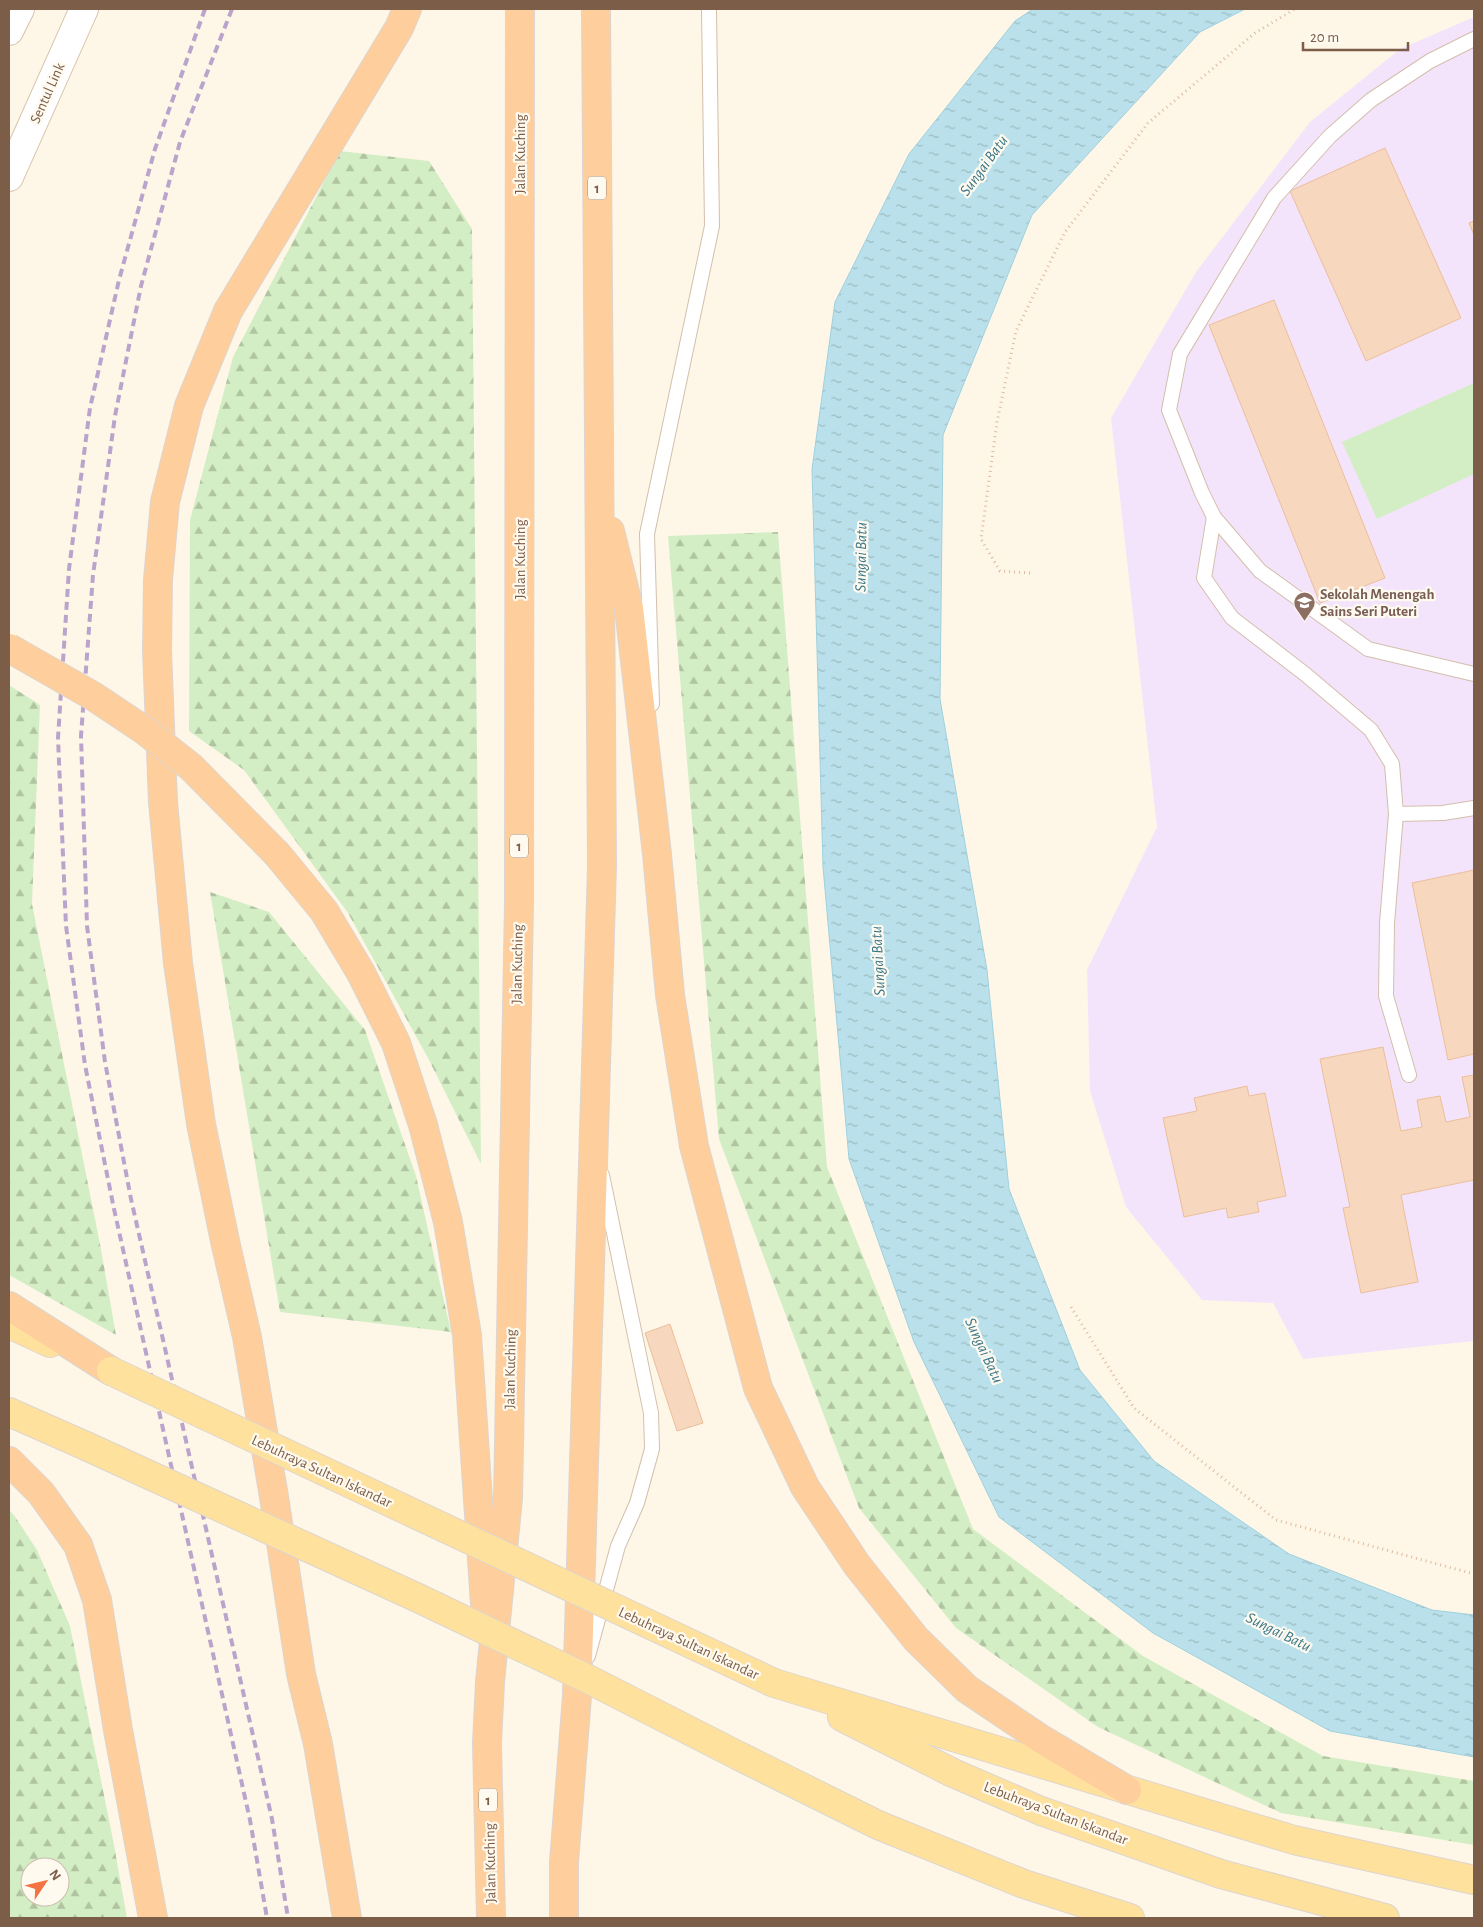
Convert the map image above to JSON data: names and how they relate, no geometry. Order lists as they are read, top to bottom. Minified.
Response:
{"streets":{"highway":["Jalan Kuching","1"],"main road":["Sentul Link","Lebuhraya Sultan Iskandar"]},"water":["Sungai Batu"],"places":{"school or university":["Sekolah Menengah Sains Seri Puteri"]},"scale_bar":"20 m","north":"top right"}
